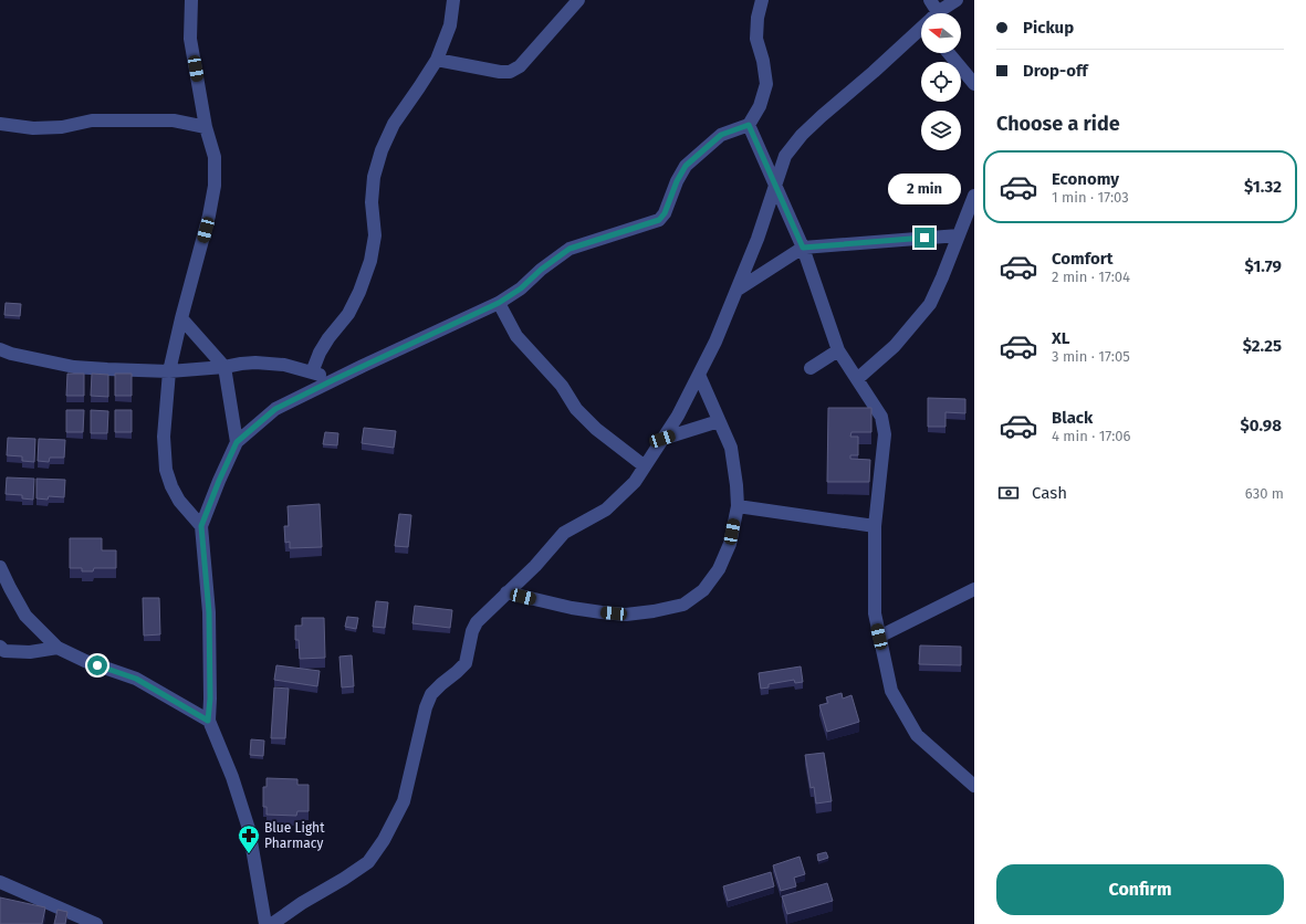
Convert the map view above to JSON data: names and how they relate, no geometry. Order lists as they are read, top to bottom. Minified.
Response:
{"places":{"pharmacy":["Blue Light Pharmacy"]},"north":"left","page":{"banner":["Pickup","Drop-off"],"heading":"Choose a ride","list":[{"name":"Economy","note":"1 min · 17:03","value":"$1.32"},{"name":"Comfort","note":"2 min · 17:04","value":"$1.79"},{"name":"XL","note":"3 min · 17:05","value":"$2.25"},{"name":"Black","note":"4 min · 17:06","value":"$0.98"}],"bubble":"2 min","pay":["Cash","630 m"],"buttons":"Confirm"}}
